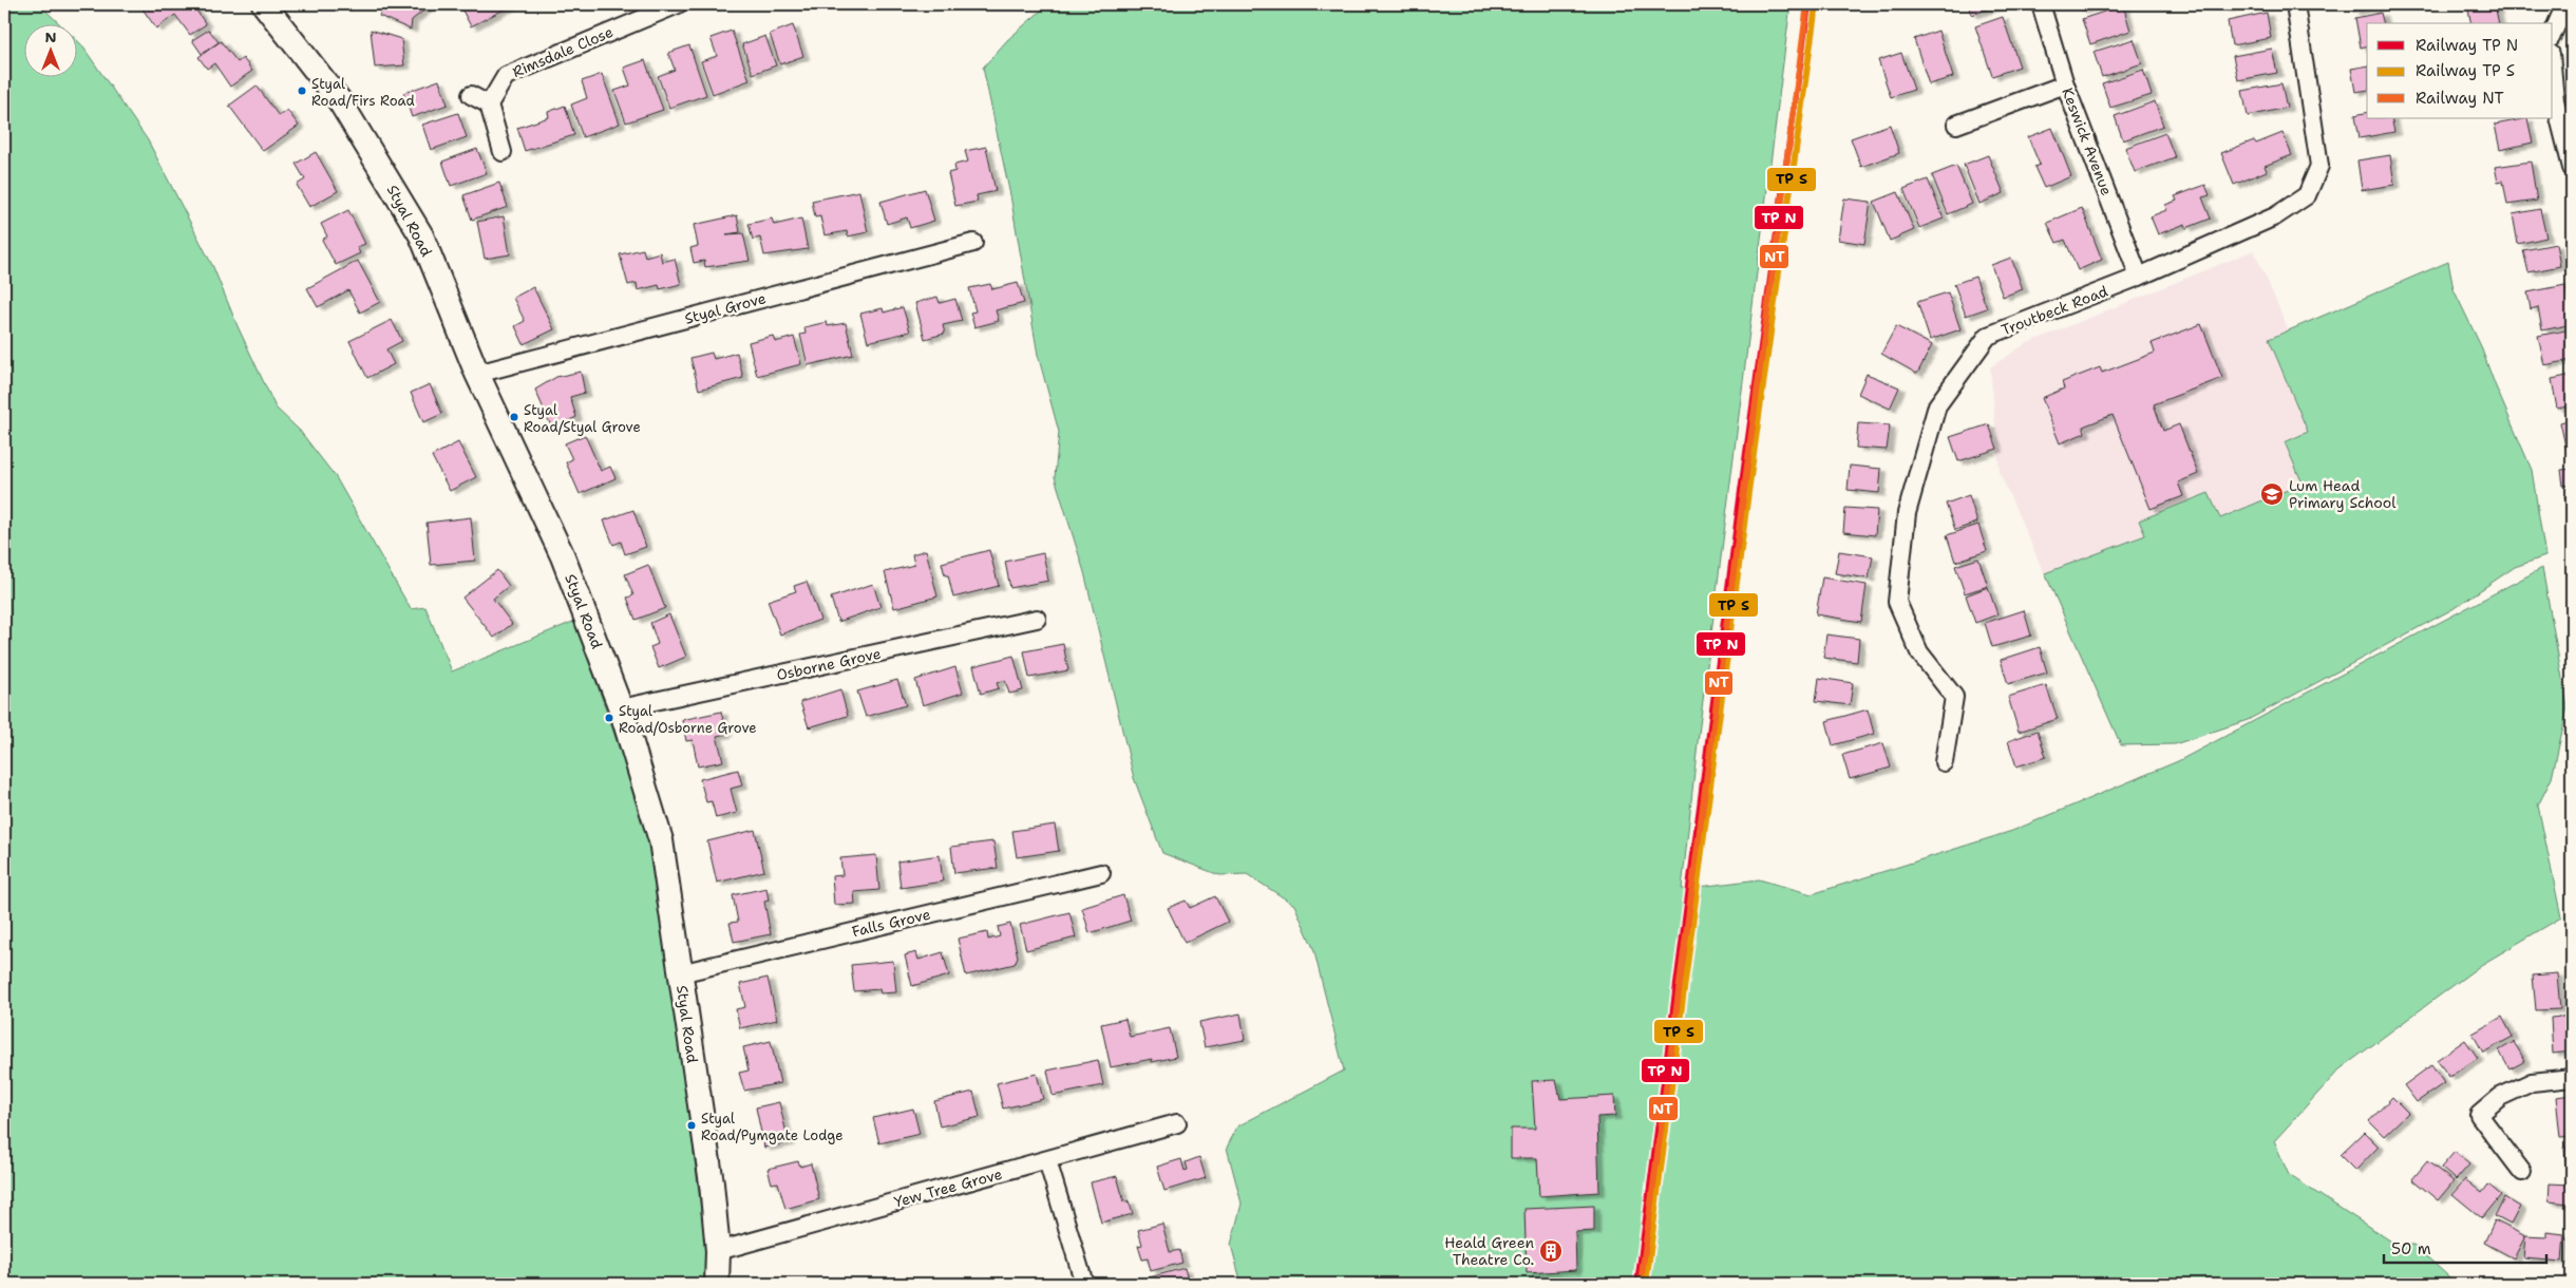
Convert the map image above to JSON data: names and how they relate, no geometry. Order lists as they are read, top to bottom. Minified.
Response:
{"streets":{"main road":["Styal Road"],"street":["Rimsdale Close","Keswick Avenue","Styal Grove","Troutbeck Road","Osborne Grove","Falls Grove","Yew Tree Grove"]},"crossings":[["Keswick Avenue","Troutbeck Road"],["Styal Road","Styal Grove"],["Styal Road","Osborne Grove"],["Styal Road","Falls Grove"],["Styal Road","Yew Tree Grove"]],"places":{"other":["Styal Road/Firs Road","Styal Road/Styal Grove","Styal Road/Osborne Grove","Styal Road/Pymgate Lodge"],"school or university":["Lum Head Primary School"],"building":["Heald Green Theatre Co."]},"lines":["rail line NT"],"legend":["Railway TP N","Railway TP S","Railway NT"],"scale_bar":"50 m","north":"top"}
